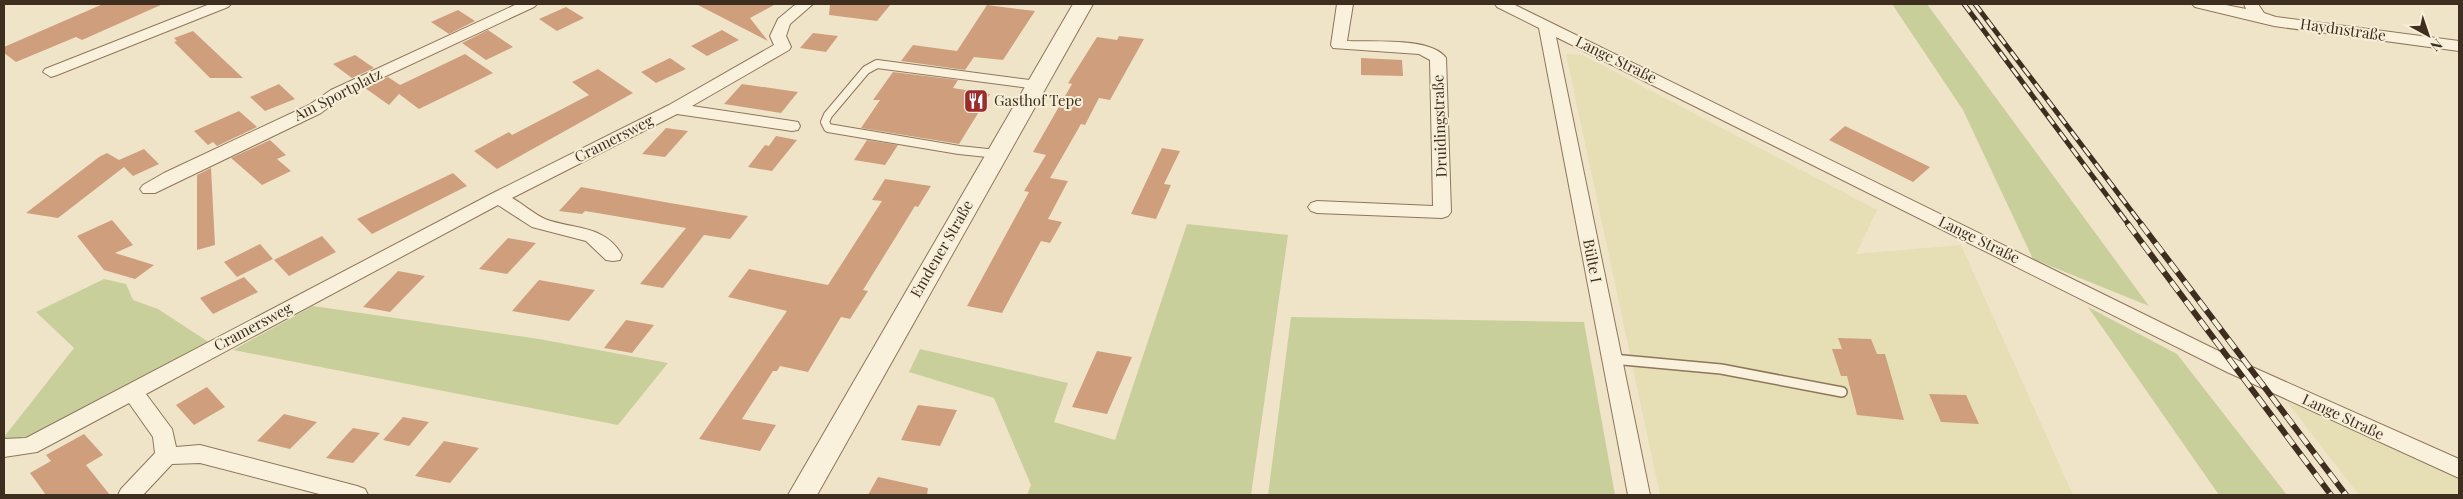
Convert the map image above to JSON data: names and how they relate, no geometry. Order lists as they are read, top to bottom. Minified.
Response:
{"streets":{"street":["Haydnstraße","Lange Straße","Am Sportplatz","Druidingstraße","Cramersweg","Emdener Straße","Bülte I"]},"crossings":[["Lange Straße","Bülte I"]],"places":{"restaurant":["Gasthof Tepe"]},"north":"bottom right"}
